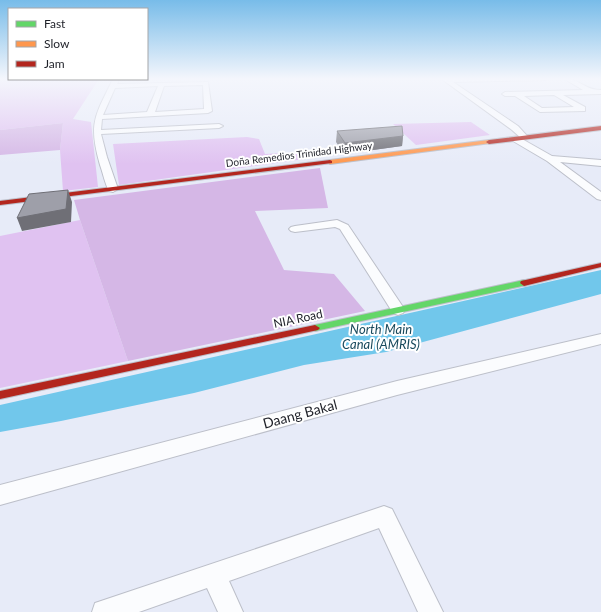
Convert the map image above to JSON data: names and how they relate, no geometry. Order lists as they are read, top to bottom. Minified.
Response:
{"streets":{"main road":["Doña Remedios Trinidad Highway","NIA Road"],"street":["Daang Bakal"]},"water":["North Main Canal (AMRIS)"],"legend":["Fast","Slow","Jam"]}
